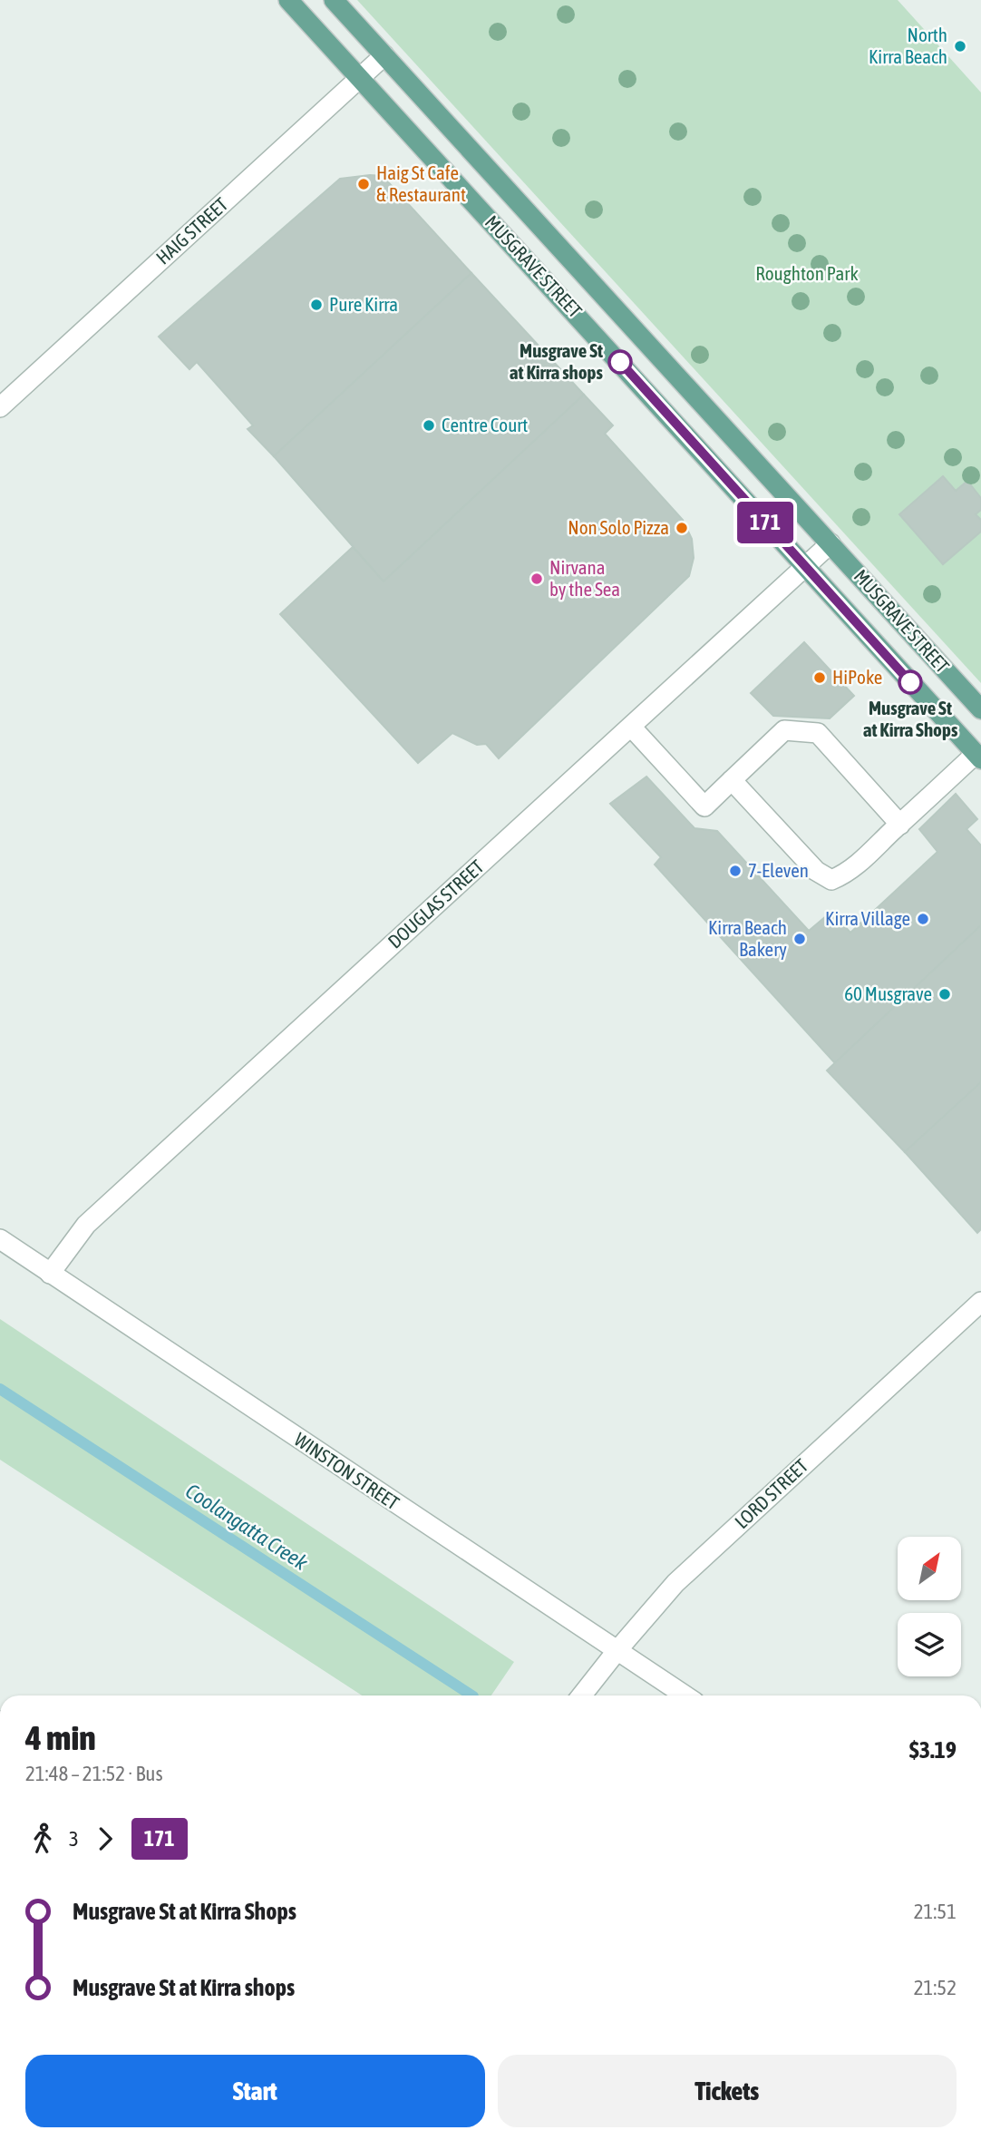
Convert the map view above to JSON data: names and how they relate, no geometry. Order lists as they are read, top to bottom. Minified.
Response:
{"streets":{"main road":["MUSGRAVE STREET"],"street":["HAIG STREET","DOUGLAS STREET","WINSTON STREET","LORD STREET"]},"crossings":[["HAIG STREET","MUSGRAVE STREET"],["MUSGRAVE STREET","DOUGLAS STREET"],["DOUGLAS STREET","WINSTON STREET"],["WINSTON STREET","LORD STREET"]],"water":["Coolangatta Creek"],"parks":["Roughton Park"],"places":["North Kirra Beach","Haig St Cafe & Restaurant","Pure Kirra","Musgrave St at Kirra shops","Centre Court","Non Solo Pizza","Nirvana by the Sea","HiPoke","Musgrave St at Kirra Shops","7-Eleven","Kirra Village","Kirra Beach Bakery","60 Musgrave"],"lines":["bus line 171"],"north":"top right","page":{"on_map":"171","heading":["4 min","21:48 – 21:52 · Bus","$3.19"],"legs":["3","171"],"list":[{"name":"Musgrave St at Kirra Shops","value":"21:51"},{"name":"Musgrave St at Kirra shops","value":"21:52"}],"buttons":["Start","Tickets"]}}
